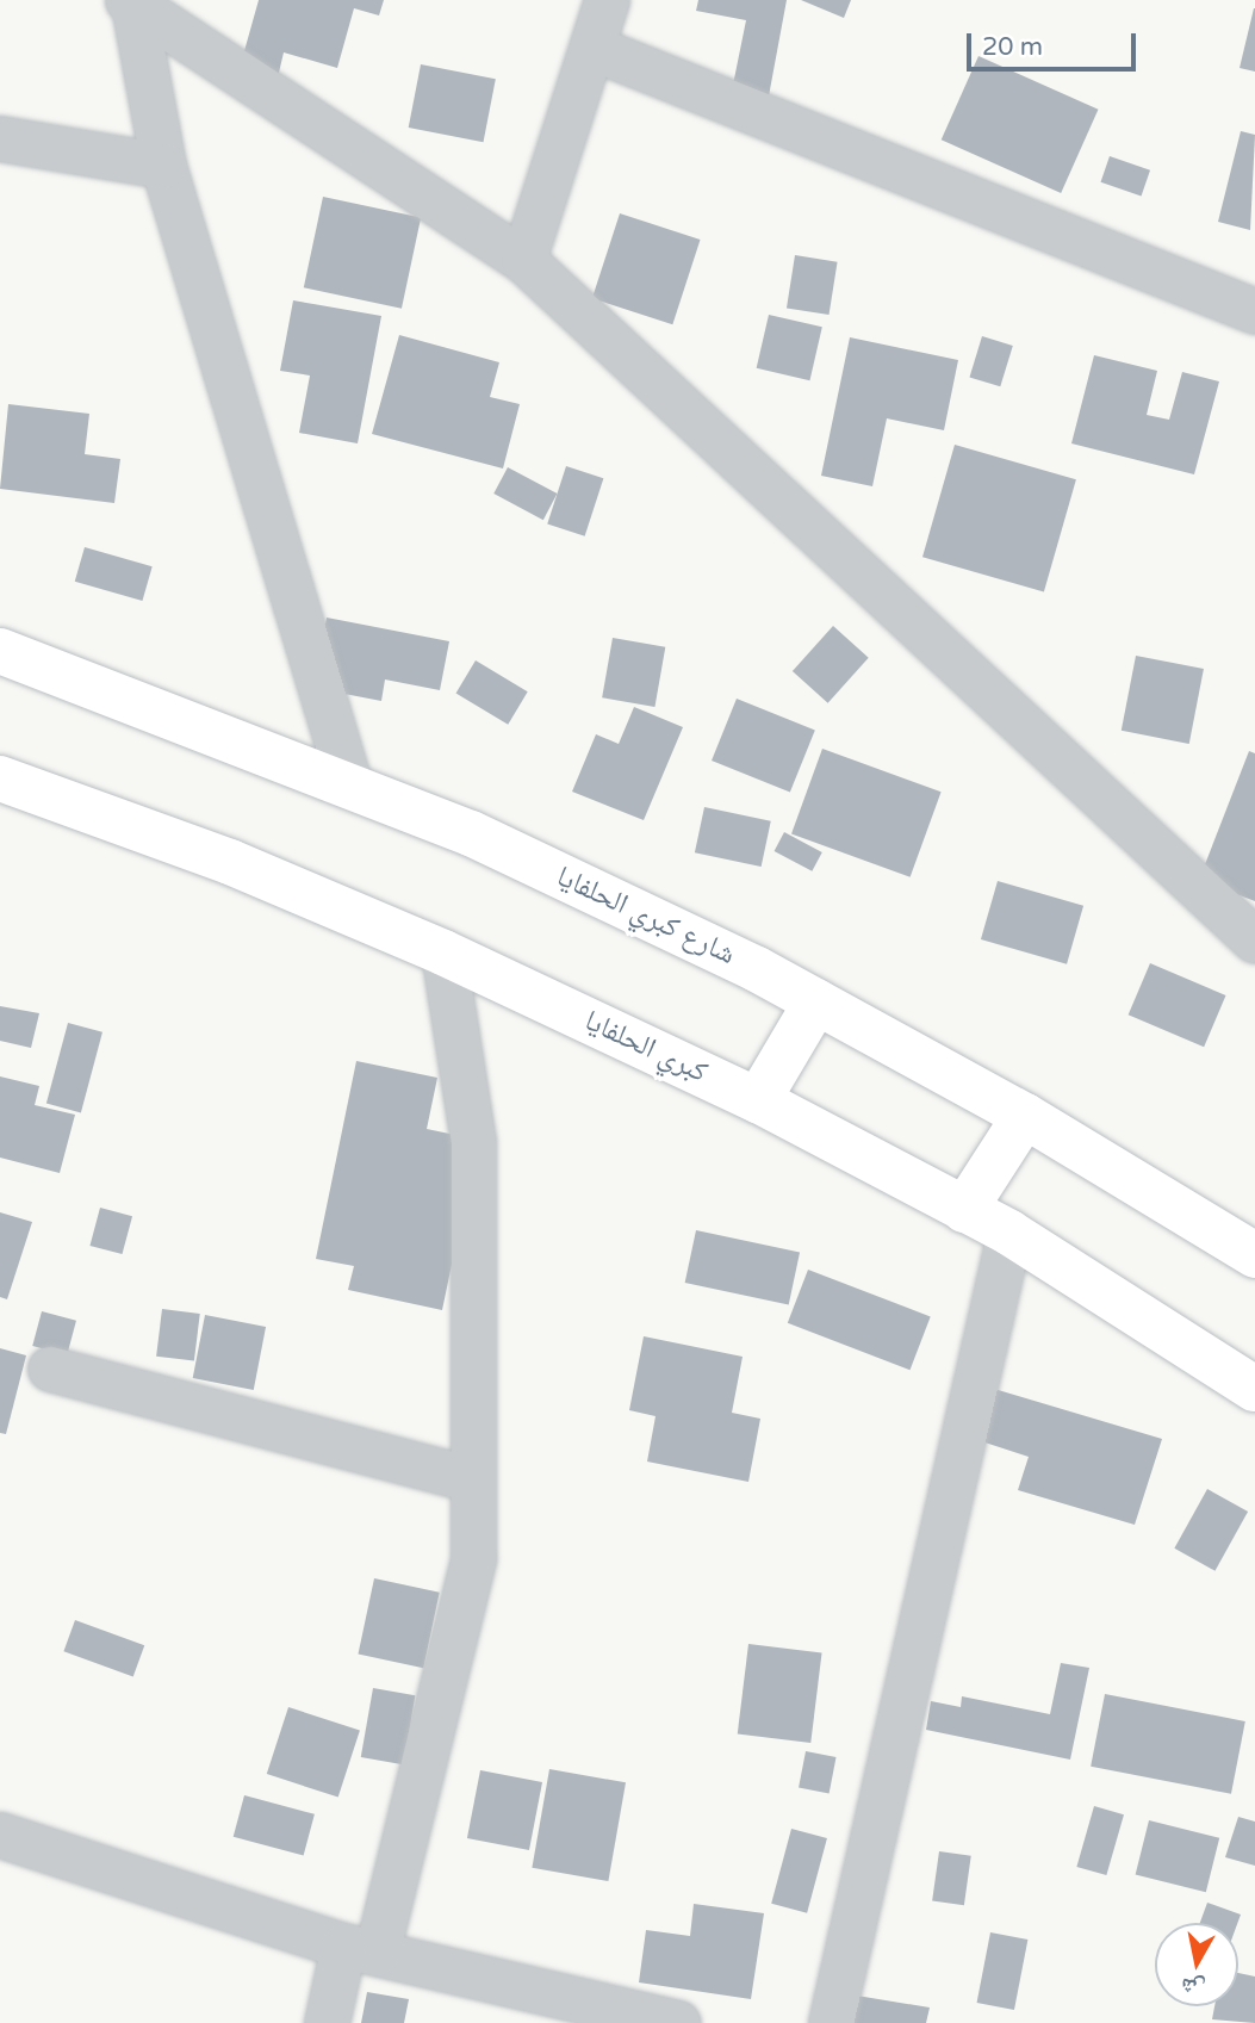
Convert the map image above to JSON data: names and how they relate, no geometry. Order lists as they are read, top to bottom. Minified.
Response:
{"streets":{"main road":["شارع كبري الحلفايا","كبري الحلفايا"]},"scale_bar":"20 m","north":"bottom"}
